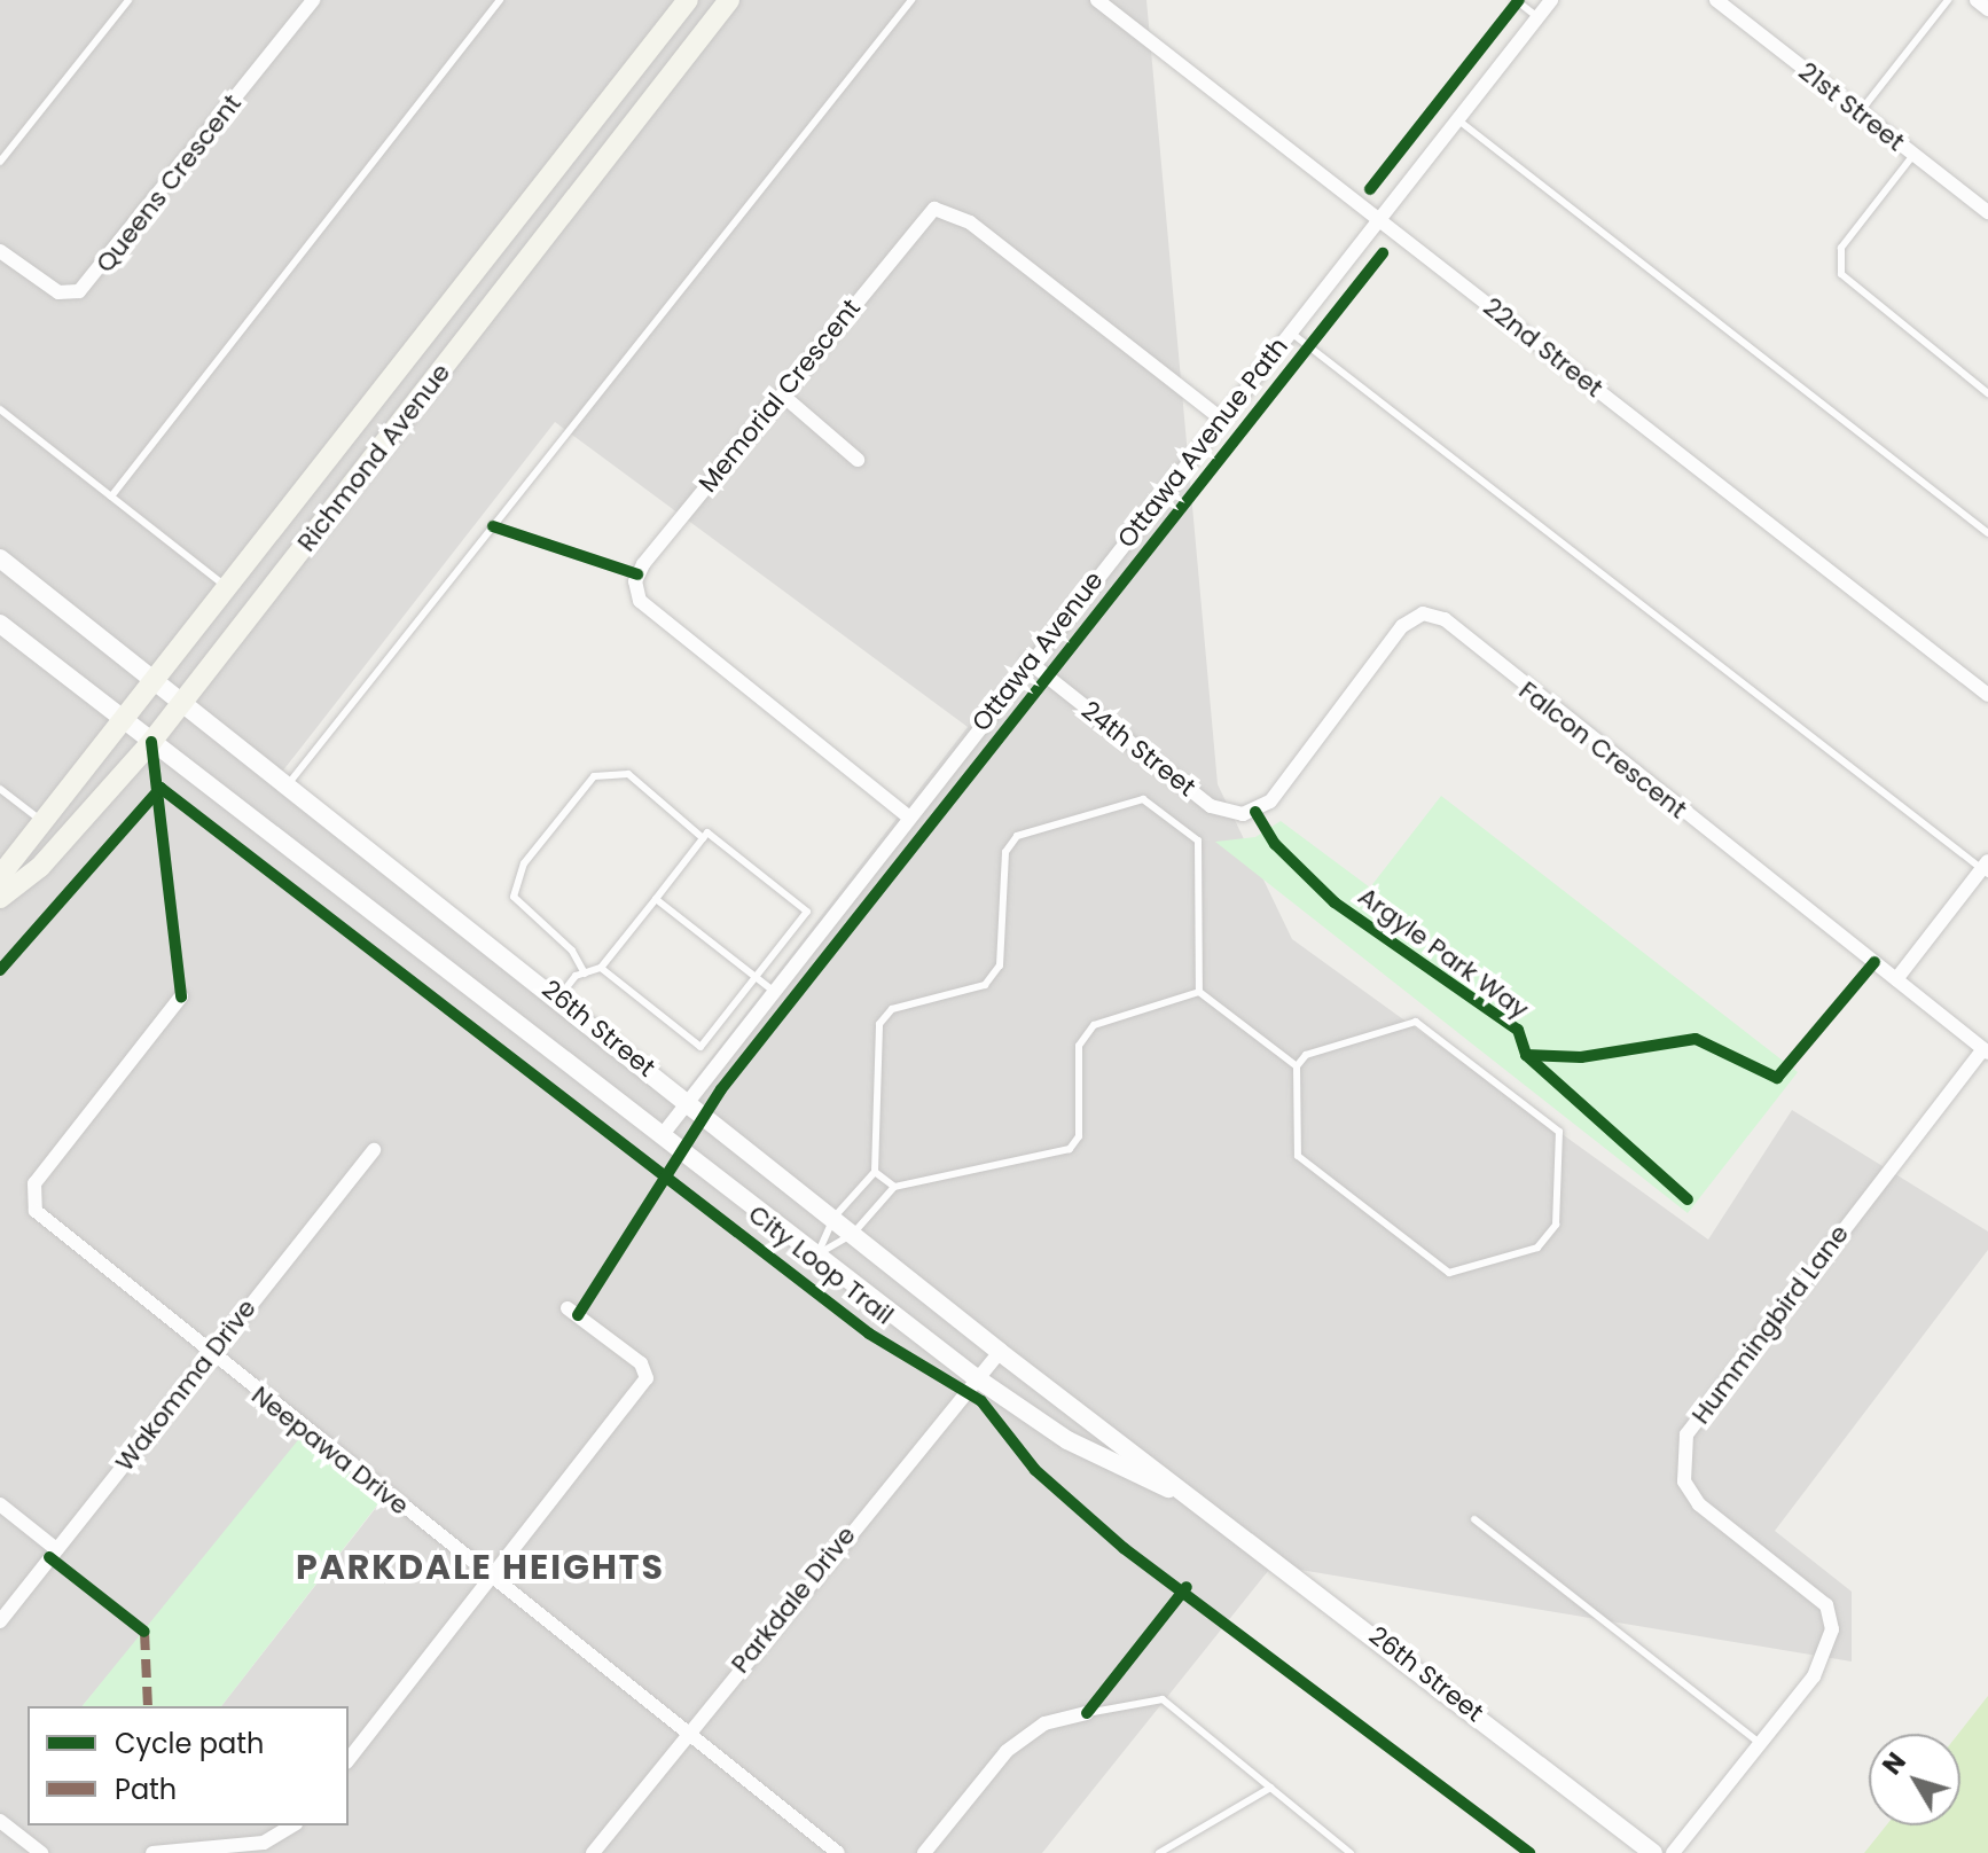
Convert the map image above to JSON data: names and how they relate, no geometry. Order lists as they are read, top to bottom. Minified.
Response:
{"streets":{"main road":["Richmond Avenue"],"street":["21st Street","Queens Crescent","22nd Street","Memorial Crescent","Ottawa Avenue","24th Street","Falcon Crescent","26th Street","Hummingbird Lane","Wakomma Drive","Neepawa Drive","Parkdale Drive"],"cycle path":["Ottawa Avenue Path","Argyle Park Way","City Loop Trail"]},"crossings":[["22nd Street","Ottawa Avenue"],["Memorial Crescent","Ottawa Avenue"],["Richmond Avenue","26th Street"],["Ottawa Avenue","24th Street"],["Ottawa Avenue","26th Street"],["24th Street","Falcon Crescent"],["Falcon Crescent","Hummingbird Lane"],["26th Street","Parkdale Drive"],["Wakomma Drive","Neepawa Drive"],["Neepawa Drive","Parkdale Drive"]],"districts":["PARKDALE HEIGHTS"],"legend":["Cycle path","Path"],"north":"top left"}
